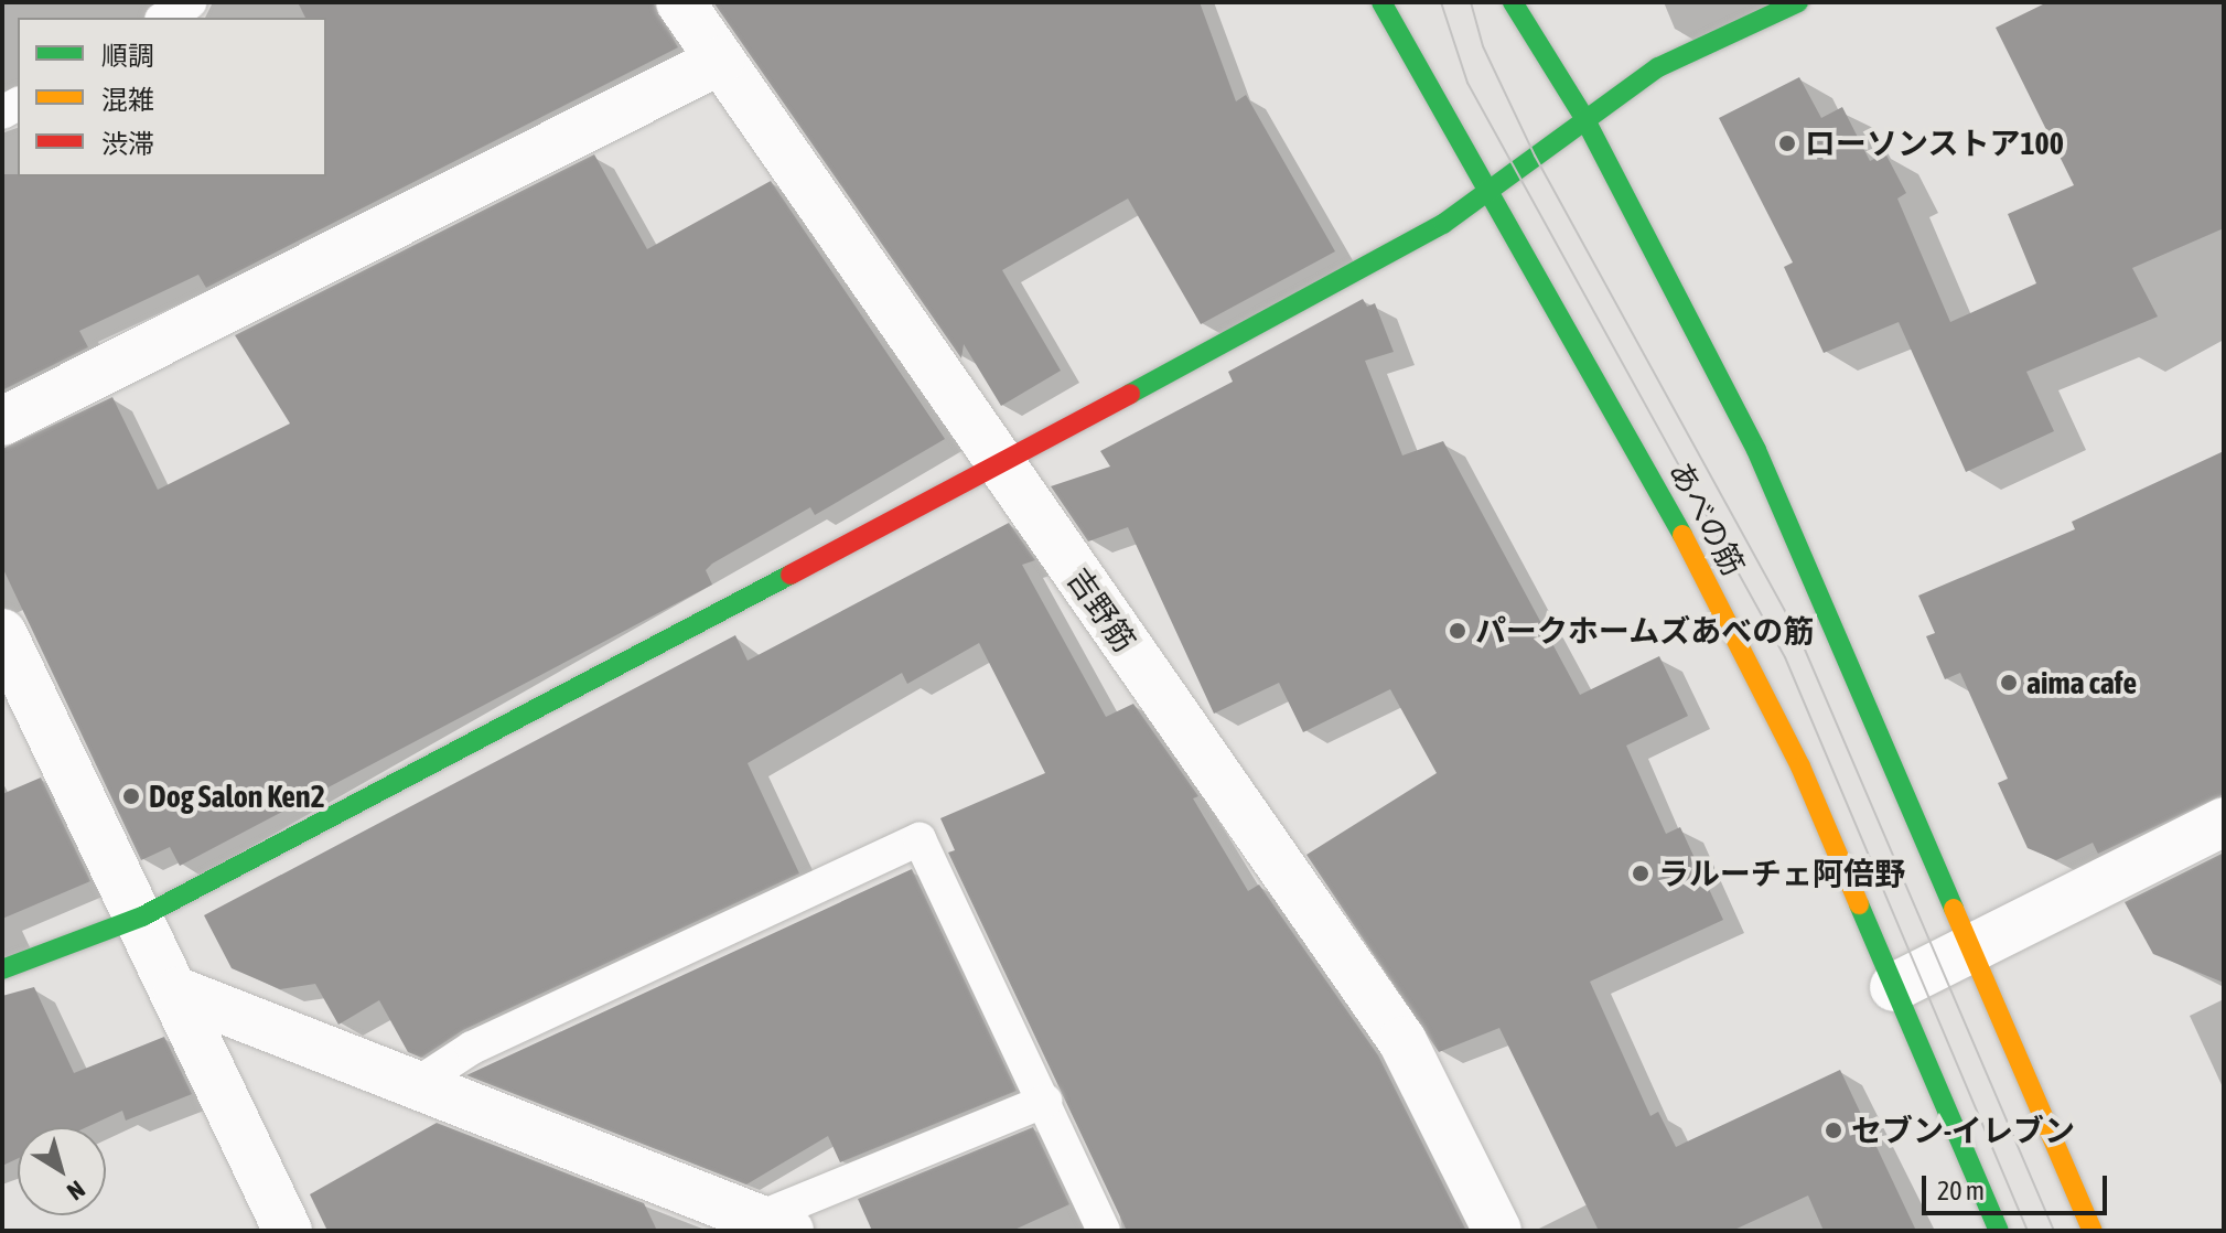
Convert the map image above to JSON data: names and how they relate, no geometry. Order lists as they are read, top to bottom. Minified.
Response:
{"streets":{"main road":["あべの筋"],"street":["吉野筋"]},"places":["ローソンストア100","パークホームズあべの筋","aima cafe","Dog Salon Ken2","ラルーチェ阿倍野","セブン-イレブン"],"legend":["順調","混雑","渋滞"],"scale_bar":"20 m","north":"bottom right"}
